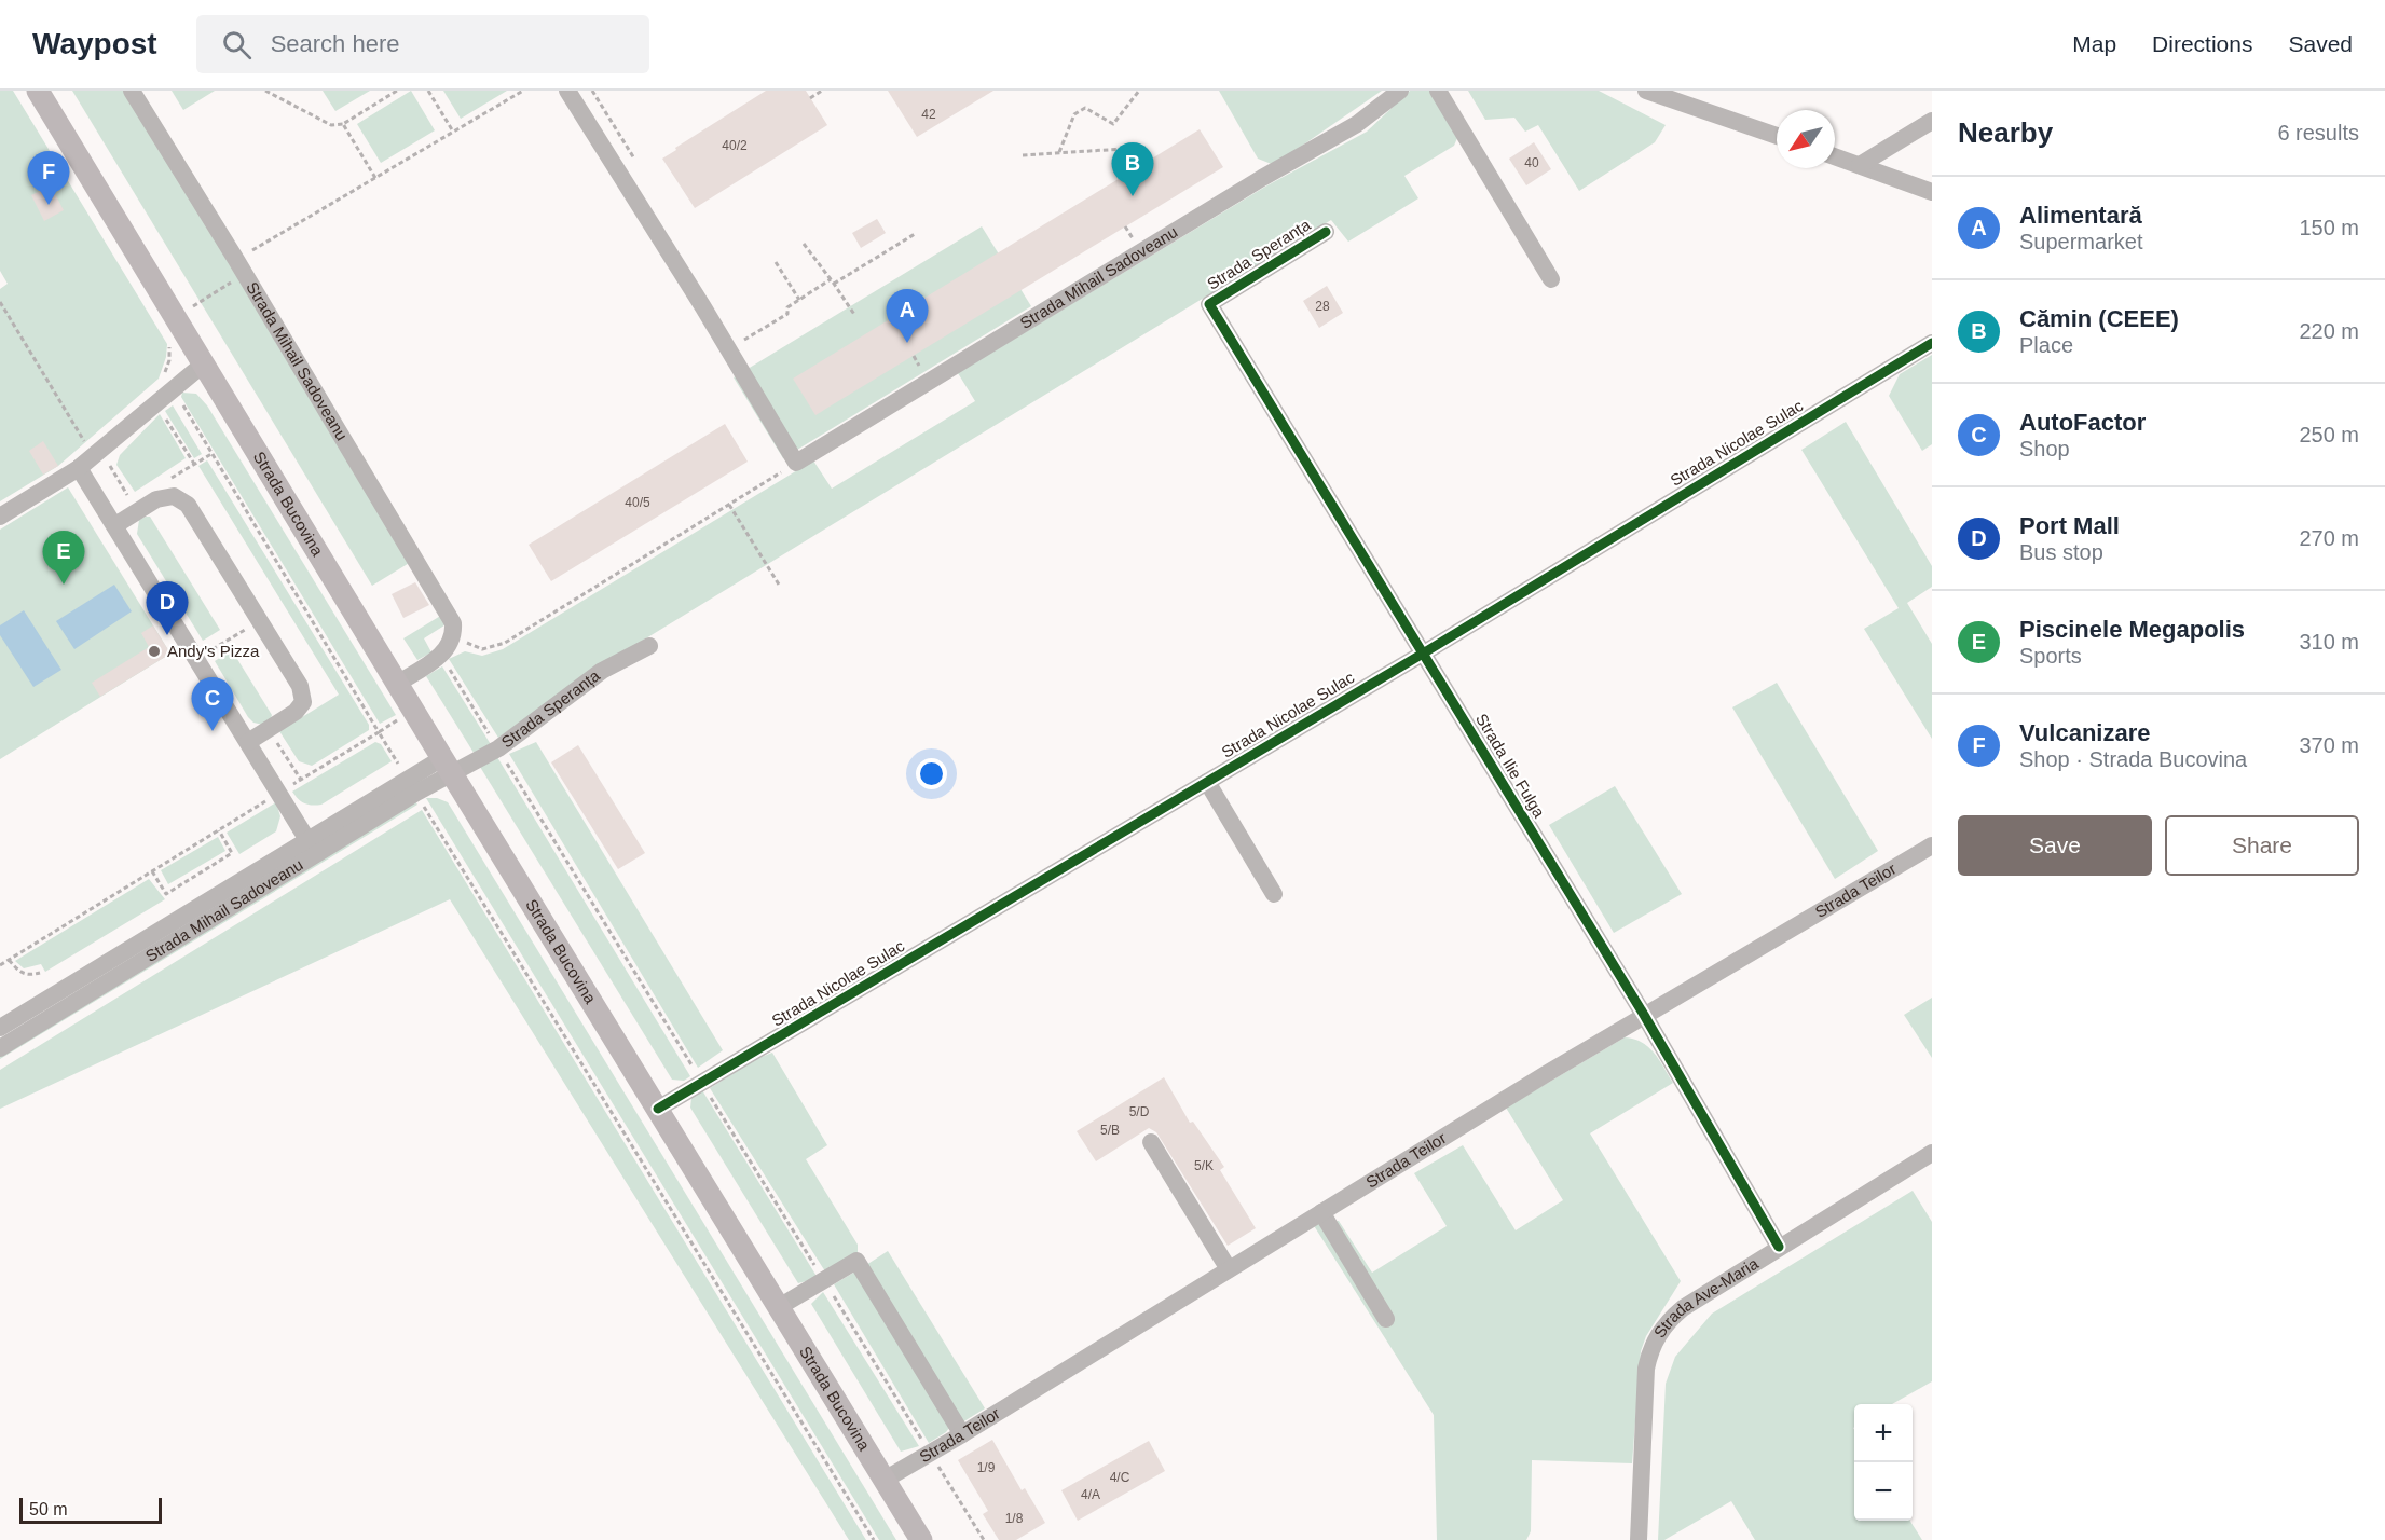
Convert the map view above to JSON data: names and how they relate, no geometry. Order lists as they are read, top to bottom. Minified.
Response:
{"streets":{"main road":["Strada Bucovina"],"street":["Strada Speranța","Strada Mihail Sadoveanu","Strada Nicolae Sulac","Strada Ilie Fulga","Strada Teilor","Strada Ave-Maria"]},"crossings":[["Strada Speranța","Strada Mihail Sadoveanu"],["Strada Speranța","Strada Bucovina"],["Strada Speranța","Strada Ilie Fulga"],["Strada Mihail Sadoveanu","Strada Bucovina"],["Strada Nicolae Sulac","Strada Bucovina"],["Strada Nicolae Sulac","Strada Ilie Fulga"],["Strada Bucovina","Strada Teilor"],["Strada Ilie Fulga","Strada Teilor"],["Strada Ilie Fulga","Strada Ave-Maria"]],"places":["Andy's Pizza"],"house_numbers":["42","40/2","40","28","40/5","5/D","5/B","5/K","1/9","4/C","4/A","1/8"],"scale_bar":"50 m","north":"bottom left","page":{"header":"Waypost","search":"Search here","nav":["Map","Directions","Saved"],"heading":["Nearby","6 results"],"pins":["B","F","A","E","D","C"],"list":[{"mark":"A","name":"Alimentară","note":"Supermarket","value":"150 m"},{"mark":"B","name":"Cămin (CEEE)","note":"Place","value":"220 m"},{"mark":"C","name":"AutoFactor","note":"Shop","value":"250 m"},{"mark":"D","name":"Port Mall","note":"Bus stop","value":"270 m"},{"mark":"E","name":"Piscinele Megapolis","note":"Sports","value":"310 m"},{"mark":"F","name":"Vulcanizare","note":"Shop · Strada Bucovina","value":"370 m"}],"buttons":["Save","Share"],"map_buttons":["+","−"],"scale":"50 m"}}
